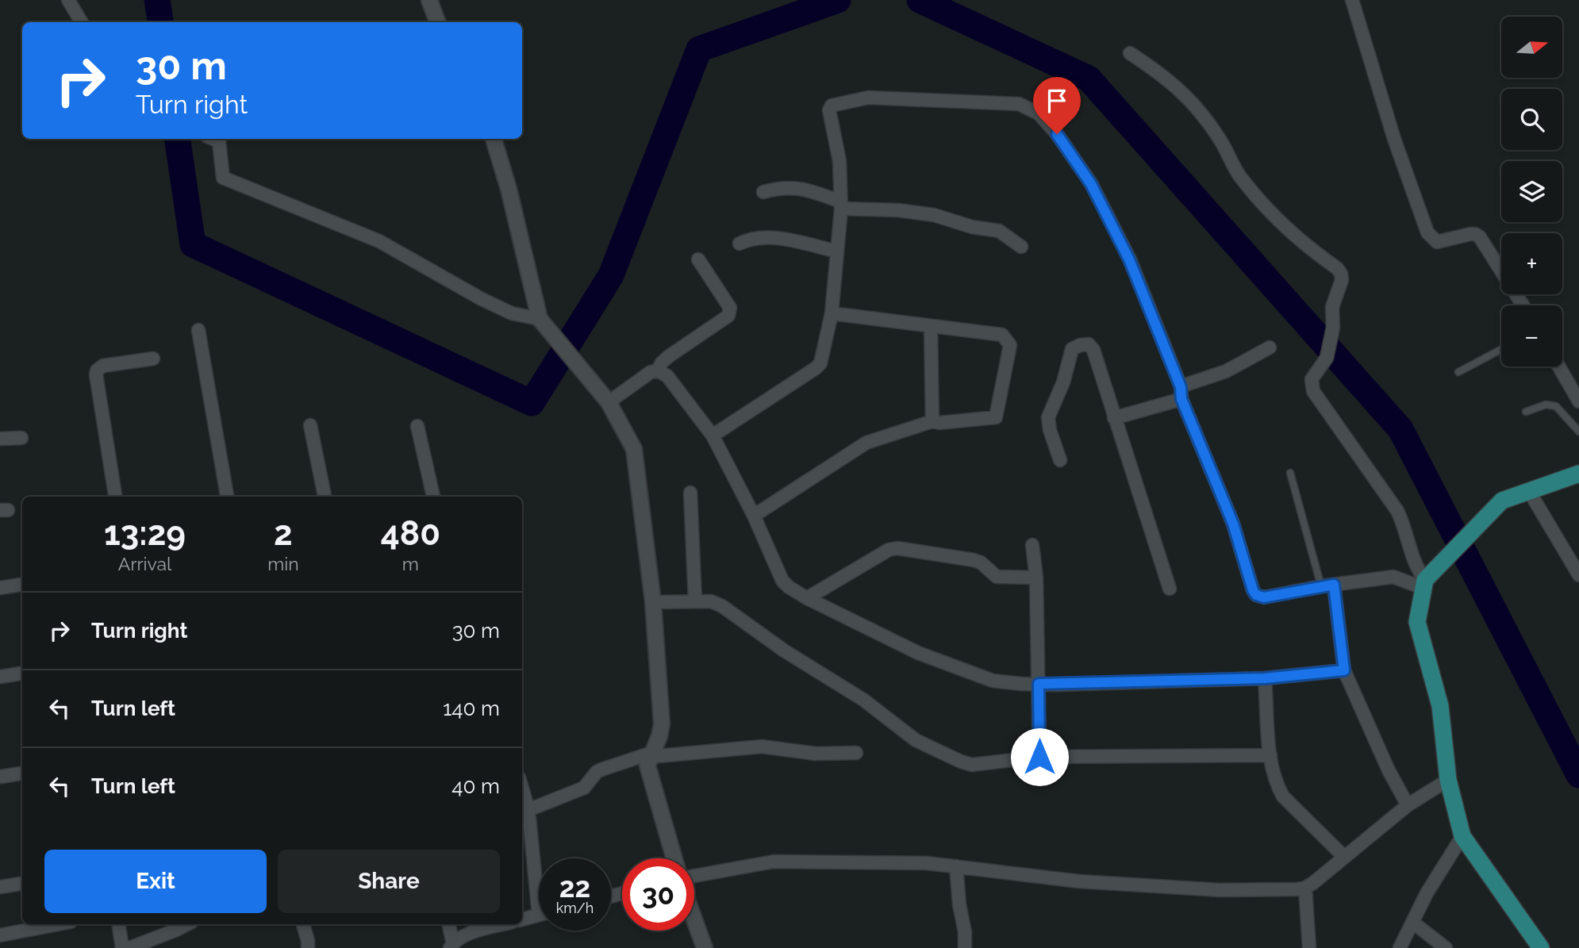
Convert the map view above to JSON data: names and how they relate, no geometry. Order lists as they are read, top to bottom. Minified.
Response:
{"north":"right","page":{"map_buttons":["+","−"],"turn":["30 m","Turn right"],"eta":["13:29","Arrival","2","min","480","m"],"list":[{"name":"Turn right","value":"30 m"},{"name":"Turn left","value":"140 m"},{"name":"Turn left","value":"40 m"}],"buttons":["Exit","Share"],"speed":"22 km/h","limit":"30"}}
